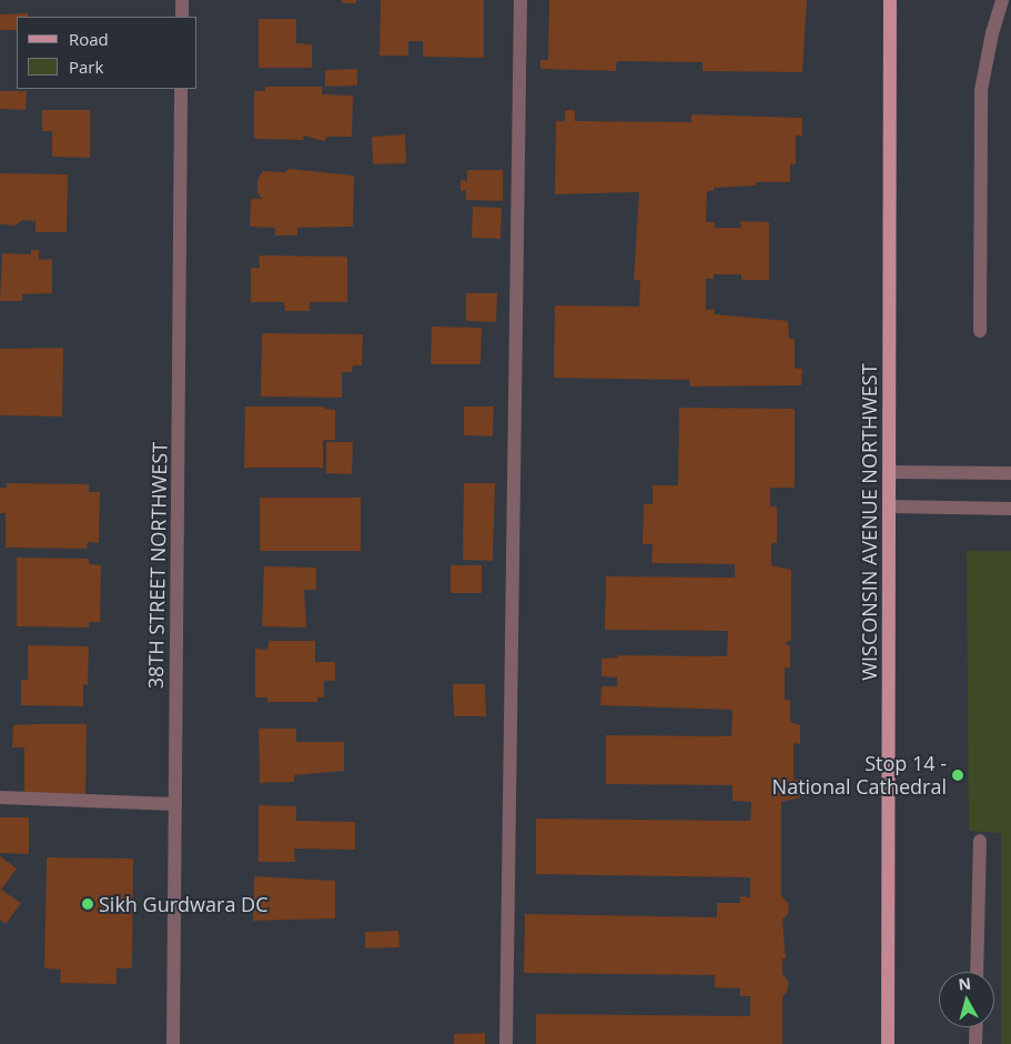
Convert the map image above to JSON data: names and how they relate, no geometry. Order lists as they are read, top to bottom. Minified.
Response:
{"streets":{"main road":["WISCONSIN AVENUE NORTHWEST"],"street":["38TH STREET NORTHWEST"]},"places":["Stop 14 - National Cathedral","Sikh Gurdwara DC"],"legend":["Road","Park"],"north":"top"}
